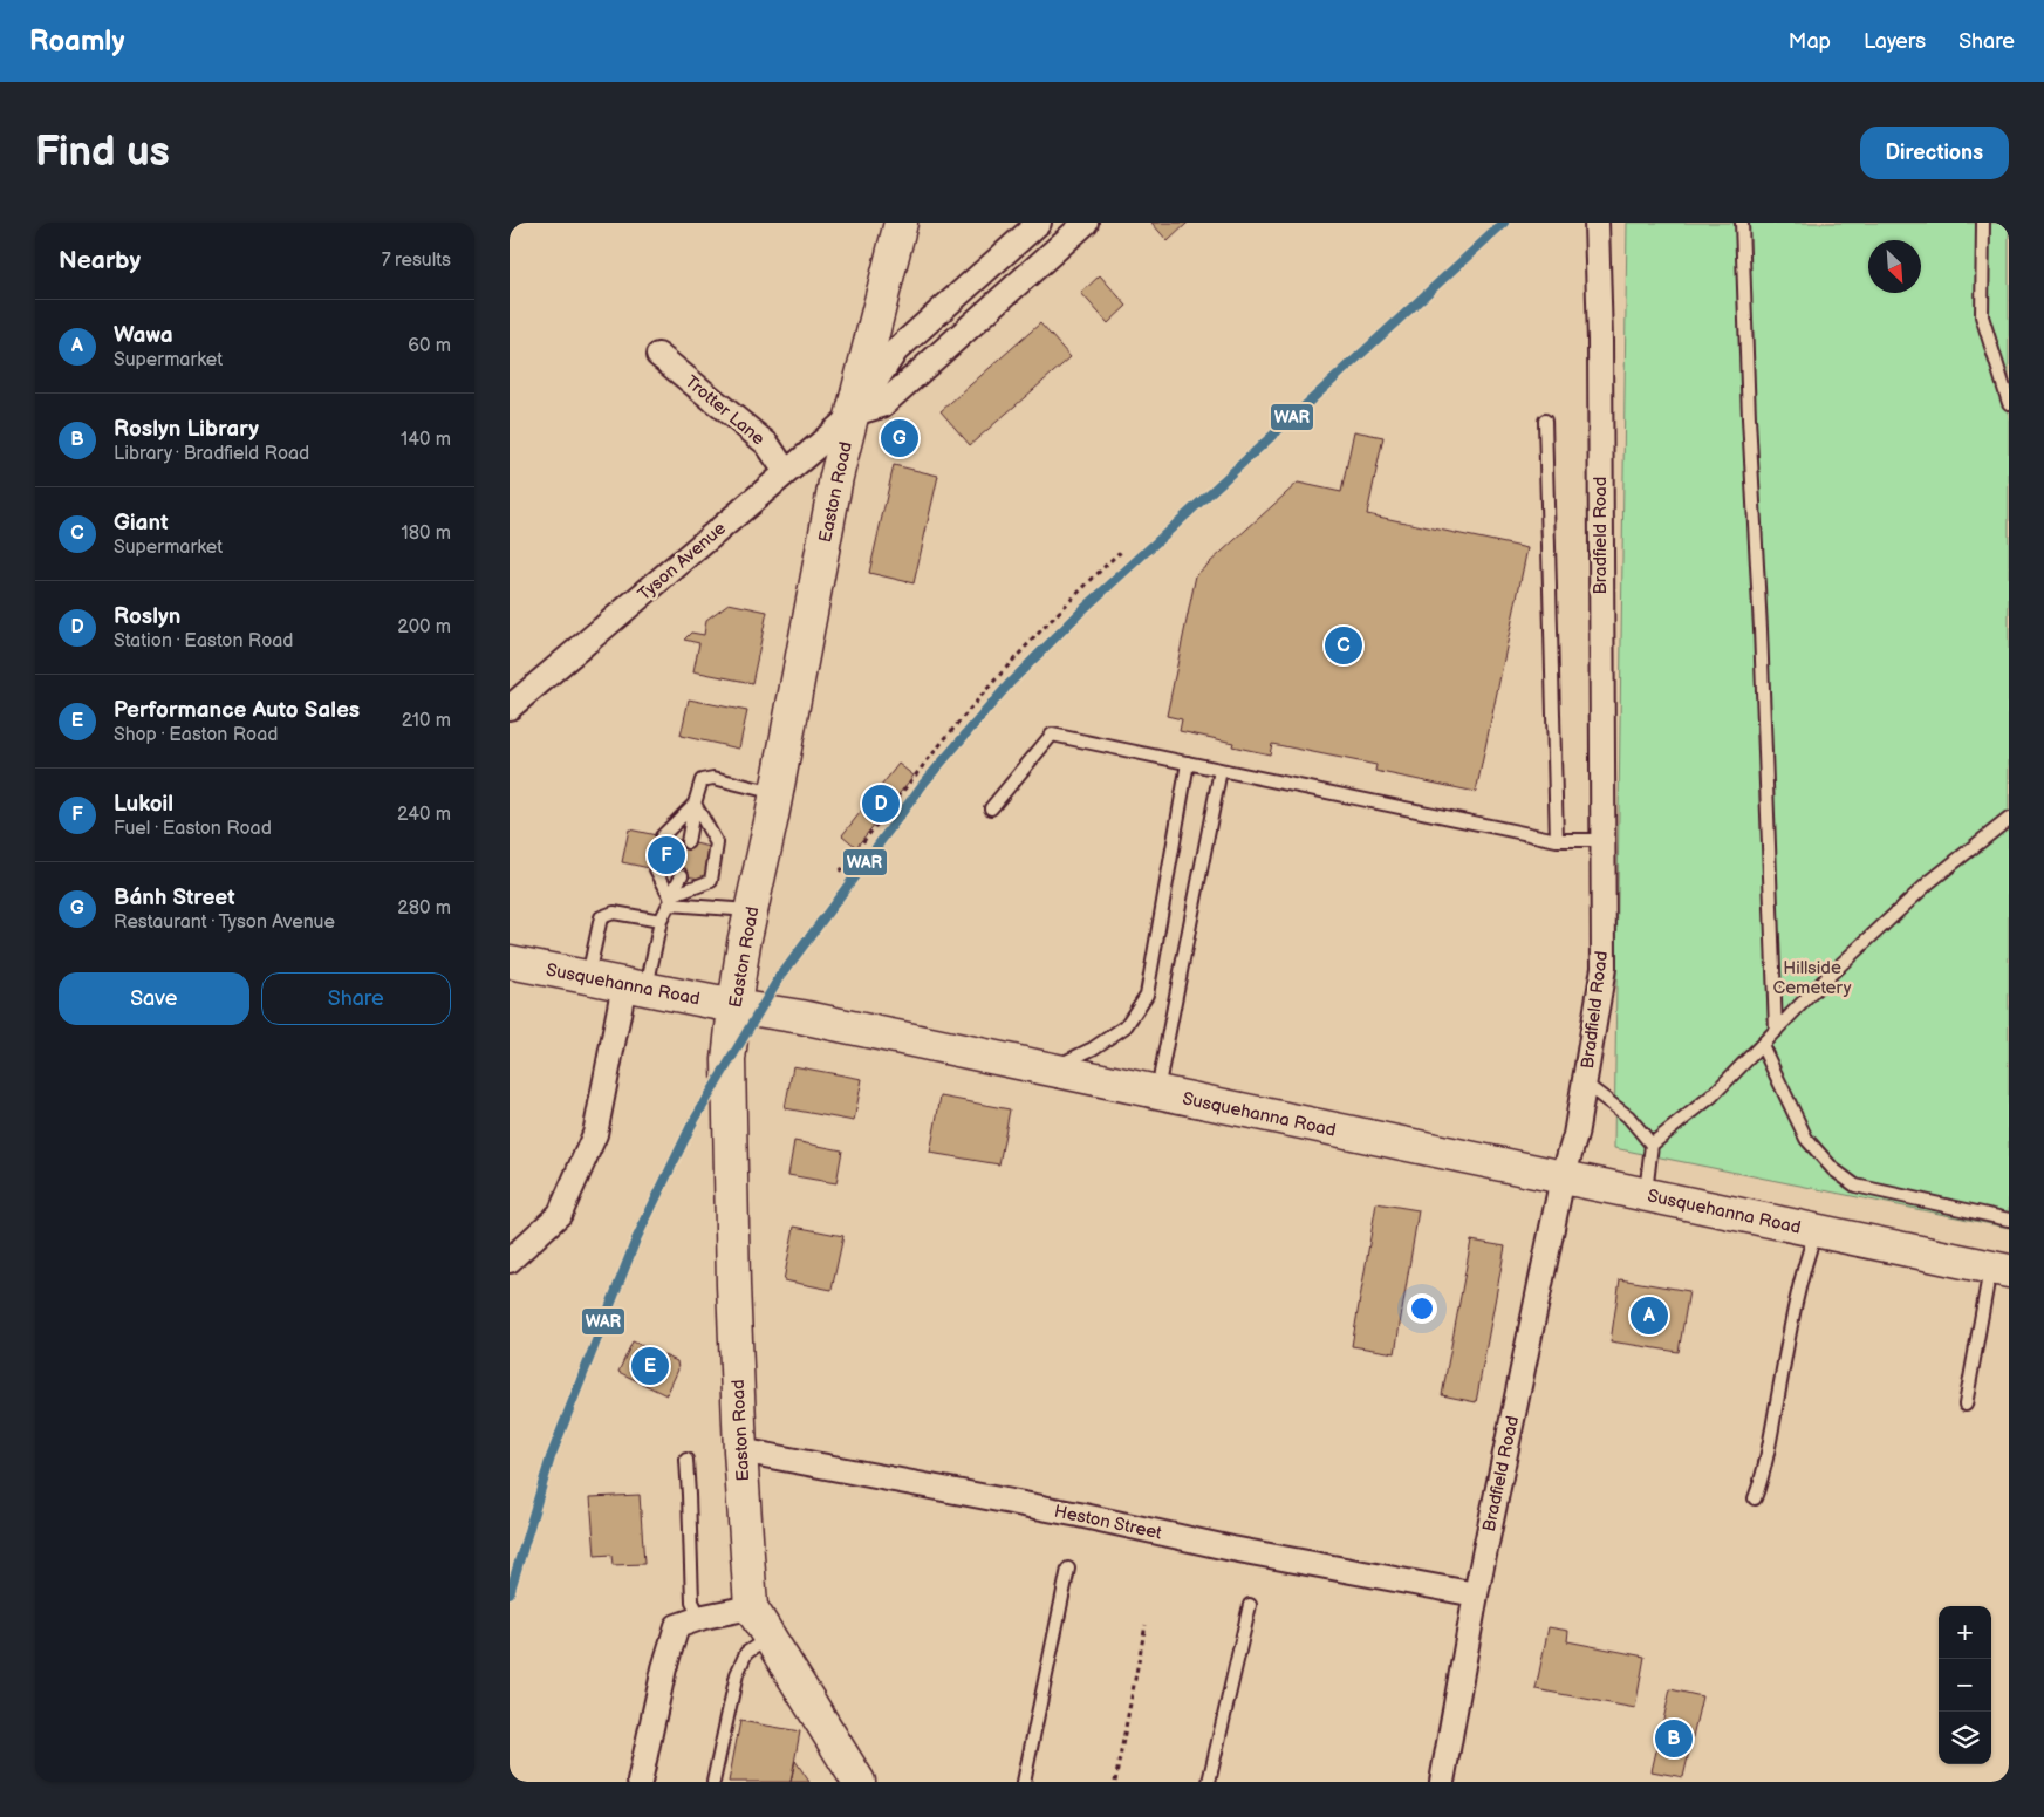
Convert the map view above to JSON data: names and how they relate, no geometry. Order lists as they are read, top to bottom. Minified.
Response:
{"streets":{"main road":["Easton Road","Susquehanna Road"],"street":["Trotter Lane","Bradfield Road","Tyson Avenue","Heston Street"]},"crossings":[["Trotter Lane","Tyson Avenue"],["Easton Road","Tyson Avenue"],["Easton Road","Susquehanna Road"],["Easton Road","Heston Street"],["Bradfield Road","Susquehanna Road"],["Bradfield Road","Heston Street"]],"parks":["Hillside Cemetery"],"lines":["transit line WAR"],"north":"bottom right","page":{"header":"Roamly","nav":["Map","Layers","Share"],"buttons":["Directions",["Save","Share"]],"title":"Find us","heading":["Nearby","7 results"],"list":[{"mark":"A","name":"Wawa","note":"Supermarket","value":"60 m"},{"mark":"B","name":"Roslyn Library","note":"Library · Bradfield Road","value":"140 m"},{"mark":"C","name":"Giant","note":"Supermarket","value":"180 m"},{"mark":"D","name":"Roslyn","note":"Station · Easton Road","value":"200 m"},{"mark":"E","name":"Performance Auto Sales","note":"Shop · Easton Road","value":"210 m"},{"mark":"F","name":"Lukoil","note":"Fuel · Easton Road","value":"240 m"},{"mark":"G","name":"Bánh Street","note":"Restaurant · Tyson Avenue","value":"280 m"}],"pins":["G","C","D","F","A","E","B"],"map_buttons":["+","−"]}}
